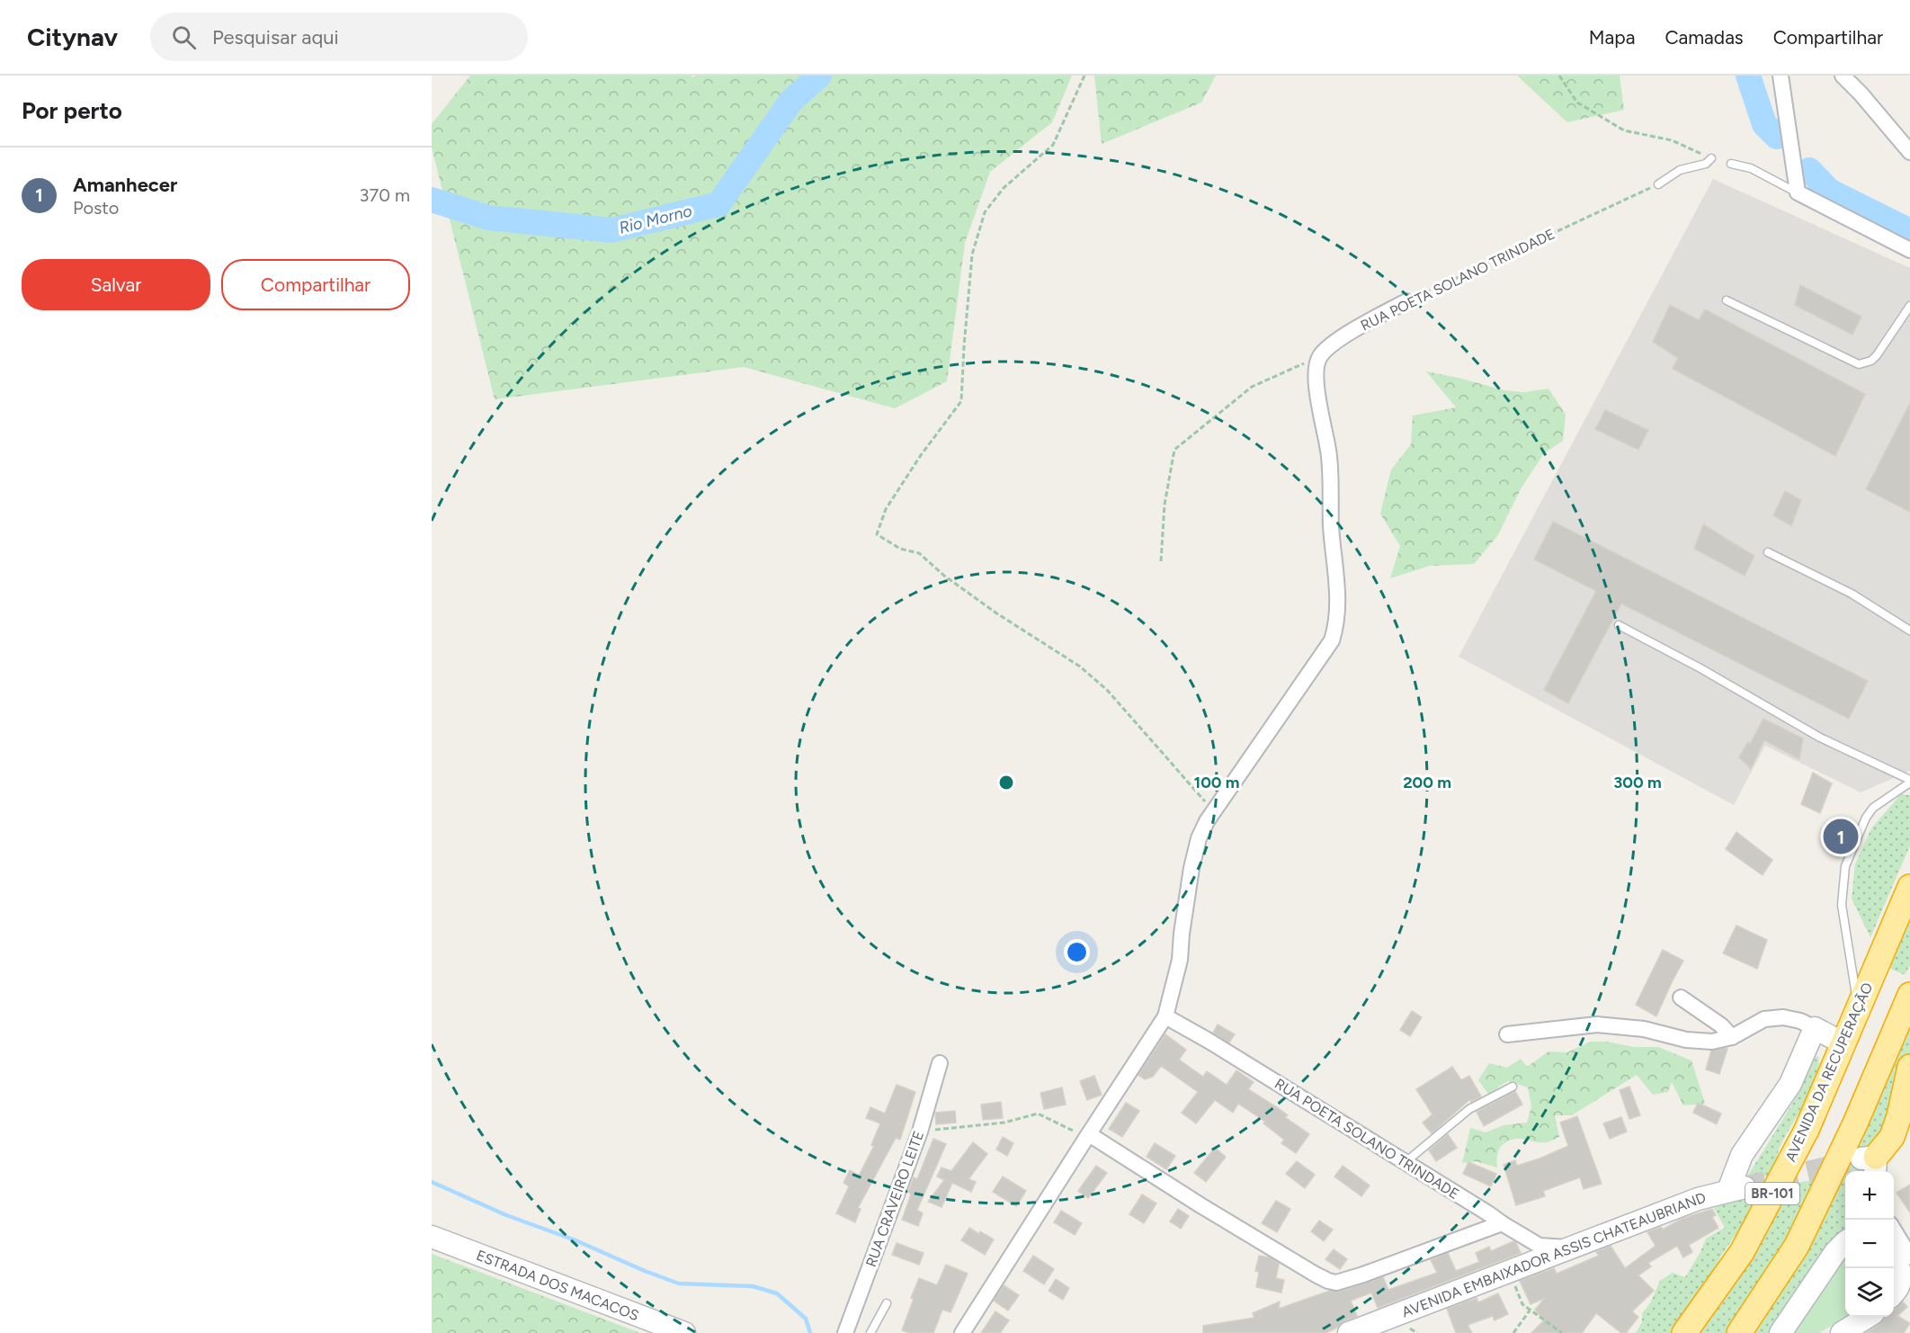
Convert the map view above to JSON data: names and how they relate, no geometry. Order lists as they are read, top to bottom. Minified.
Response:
{"streets":{"highway":["AVENIDA DA RECUPERAÇÃO","BR-101"],"main road":["AVENIDA EMBAIXADOR ASSIS CHATEAUBRIAND","ESTRADA DOS MACACOS"],"street":["RUA POETA SOLANO TRINDADE","RUA CRAVEIRO LEITE"]},"crossings":[["RUA POETA SOLANO TRINDADE","AVENIDA EMBAIXADOR ASSIS CHATEAUBRIAND"]],"water":["Rio Morno"],"page":{"header":"Citynav","search":"Pesquisar aqui","nav":["Mapa","Camadas","Compartilhar"],"heading":"Por perto","list":[{"mark":"1","name":"Amanhecer","note":"Posto","value":"370 m"}],"buttons":["Salvar","Compartilhar"],"pins":"1","map_buttons":["+","−"]},"rings":["100 m","200 m","300 m"]}
